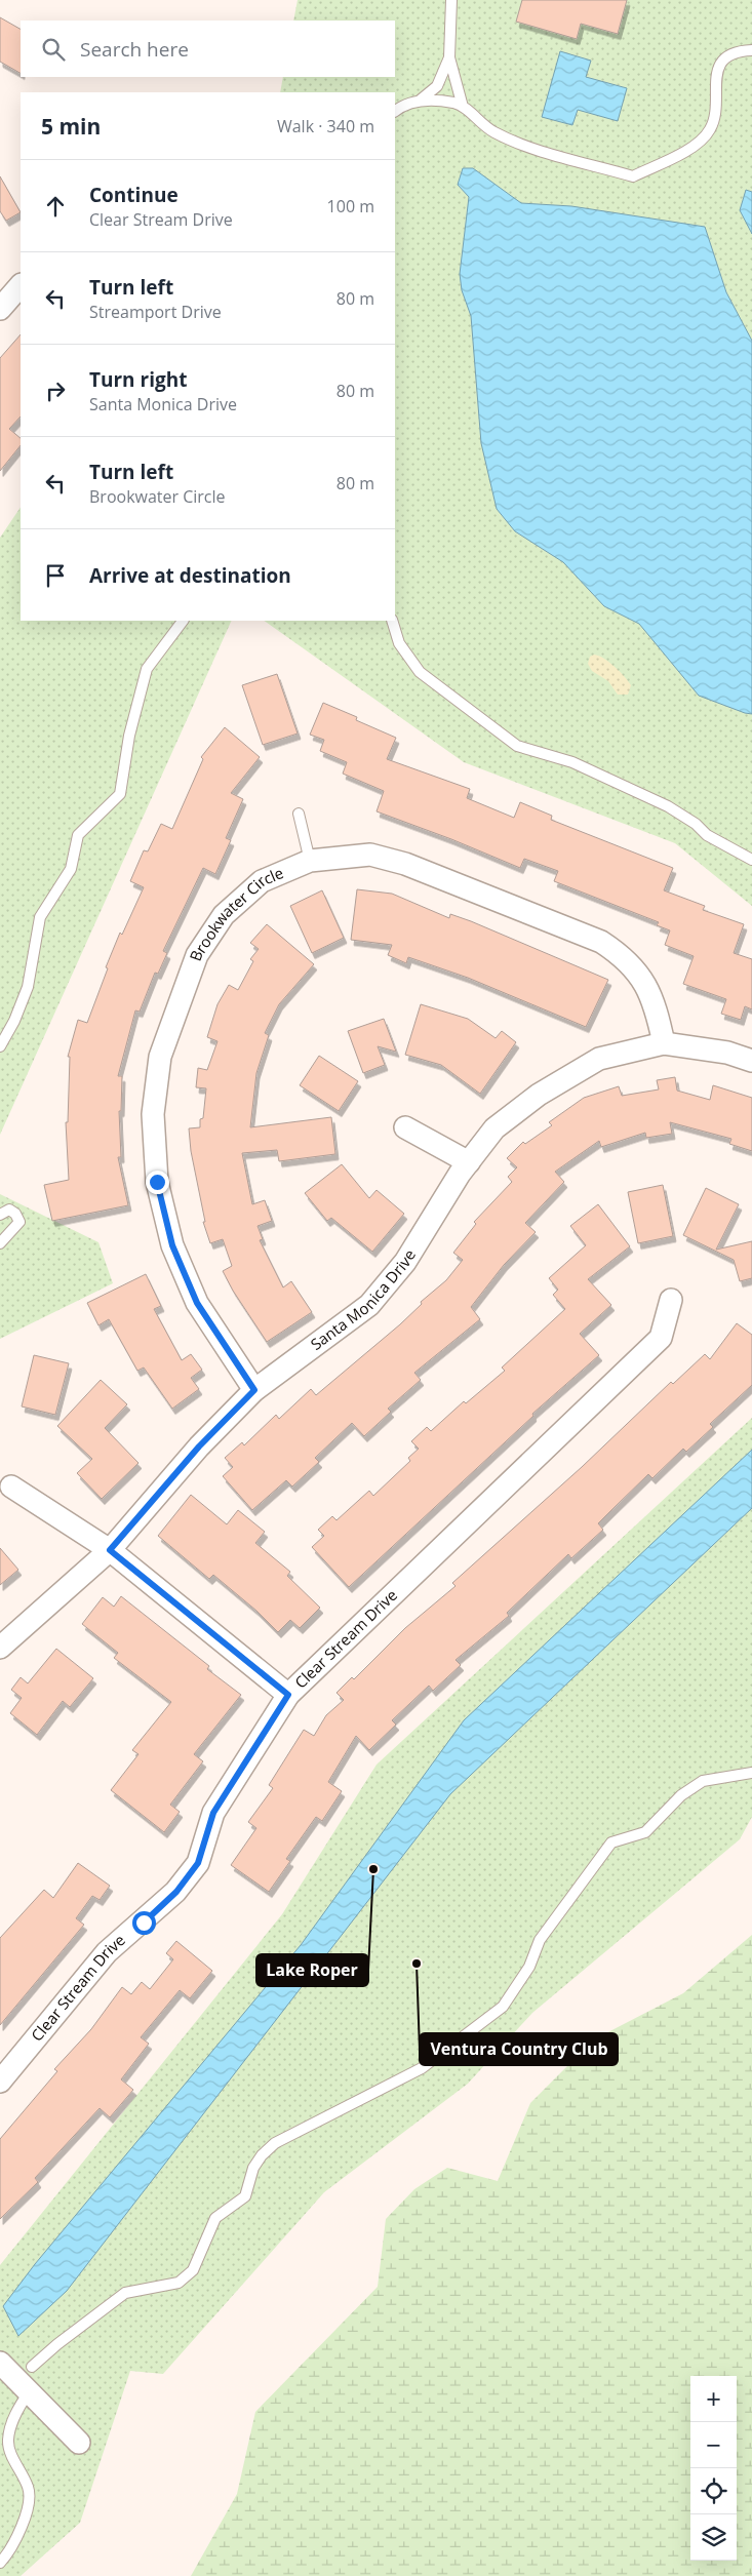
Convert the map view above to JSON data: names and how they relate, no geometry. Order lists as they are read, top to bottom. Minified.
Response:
{"streets":{"street":["Brookwater Circle","Santa Monica Drive","Clear Stream Drive"]},"crossings":[["Brookwater Circle","Santa Monica Drive"]],"places":["Lake Roper","Ventura Country Club"],"page":{"search":"Search here","heading":["5 min","Walk · 340 m"],"list":[["Continue","Clear Stream Drive","100 m"],["Turn left","Streamport Drive","80 m"],["Turn right","Santa Monica Drive","80 m"],["Turn left","Brookwater Circle","80 m"],"Arrive at destination"],"map_buttons":["+","−"]}}
